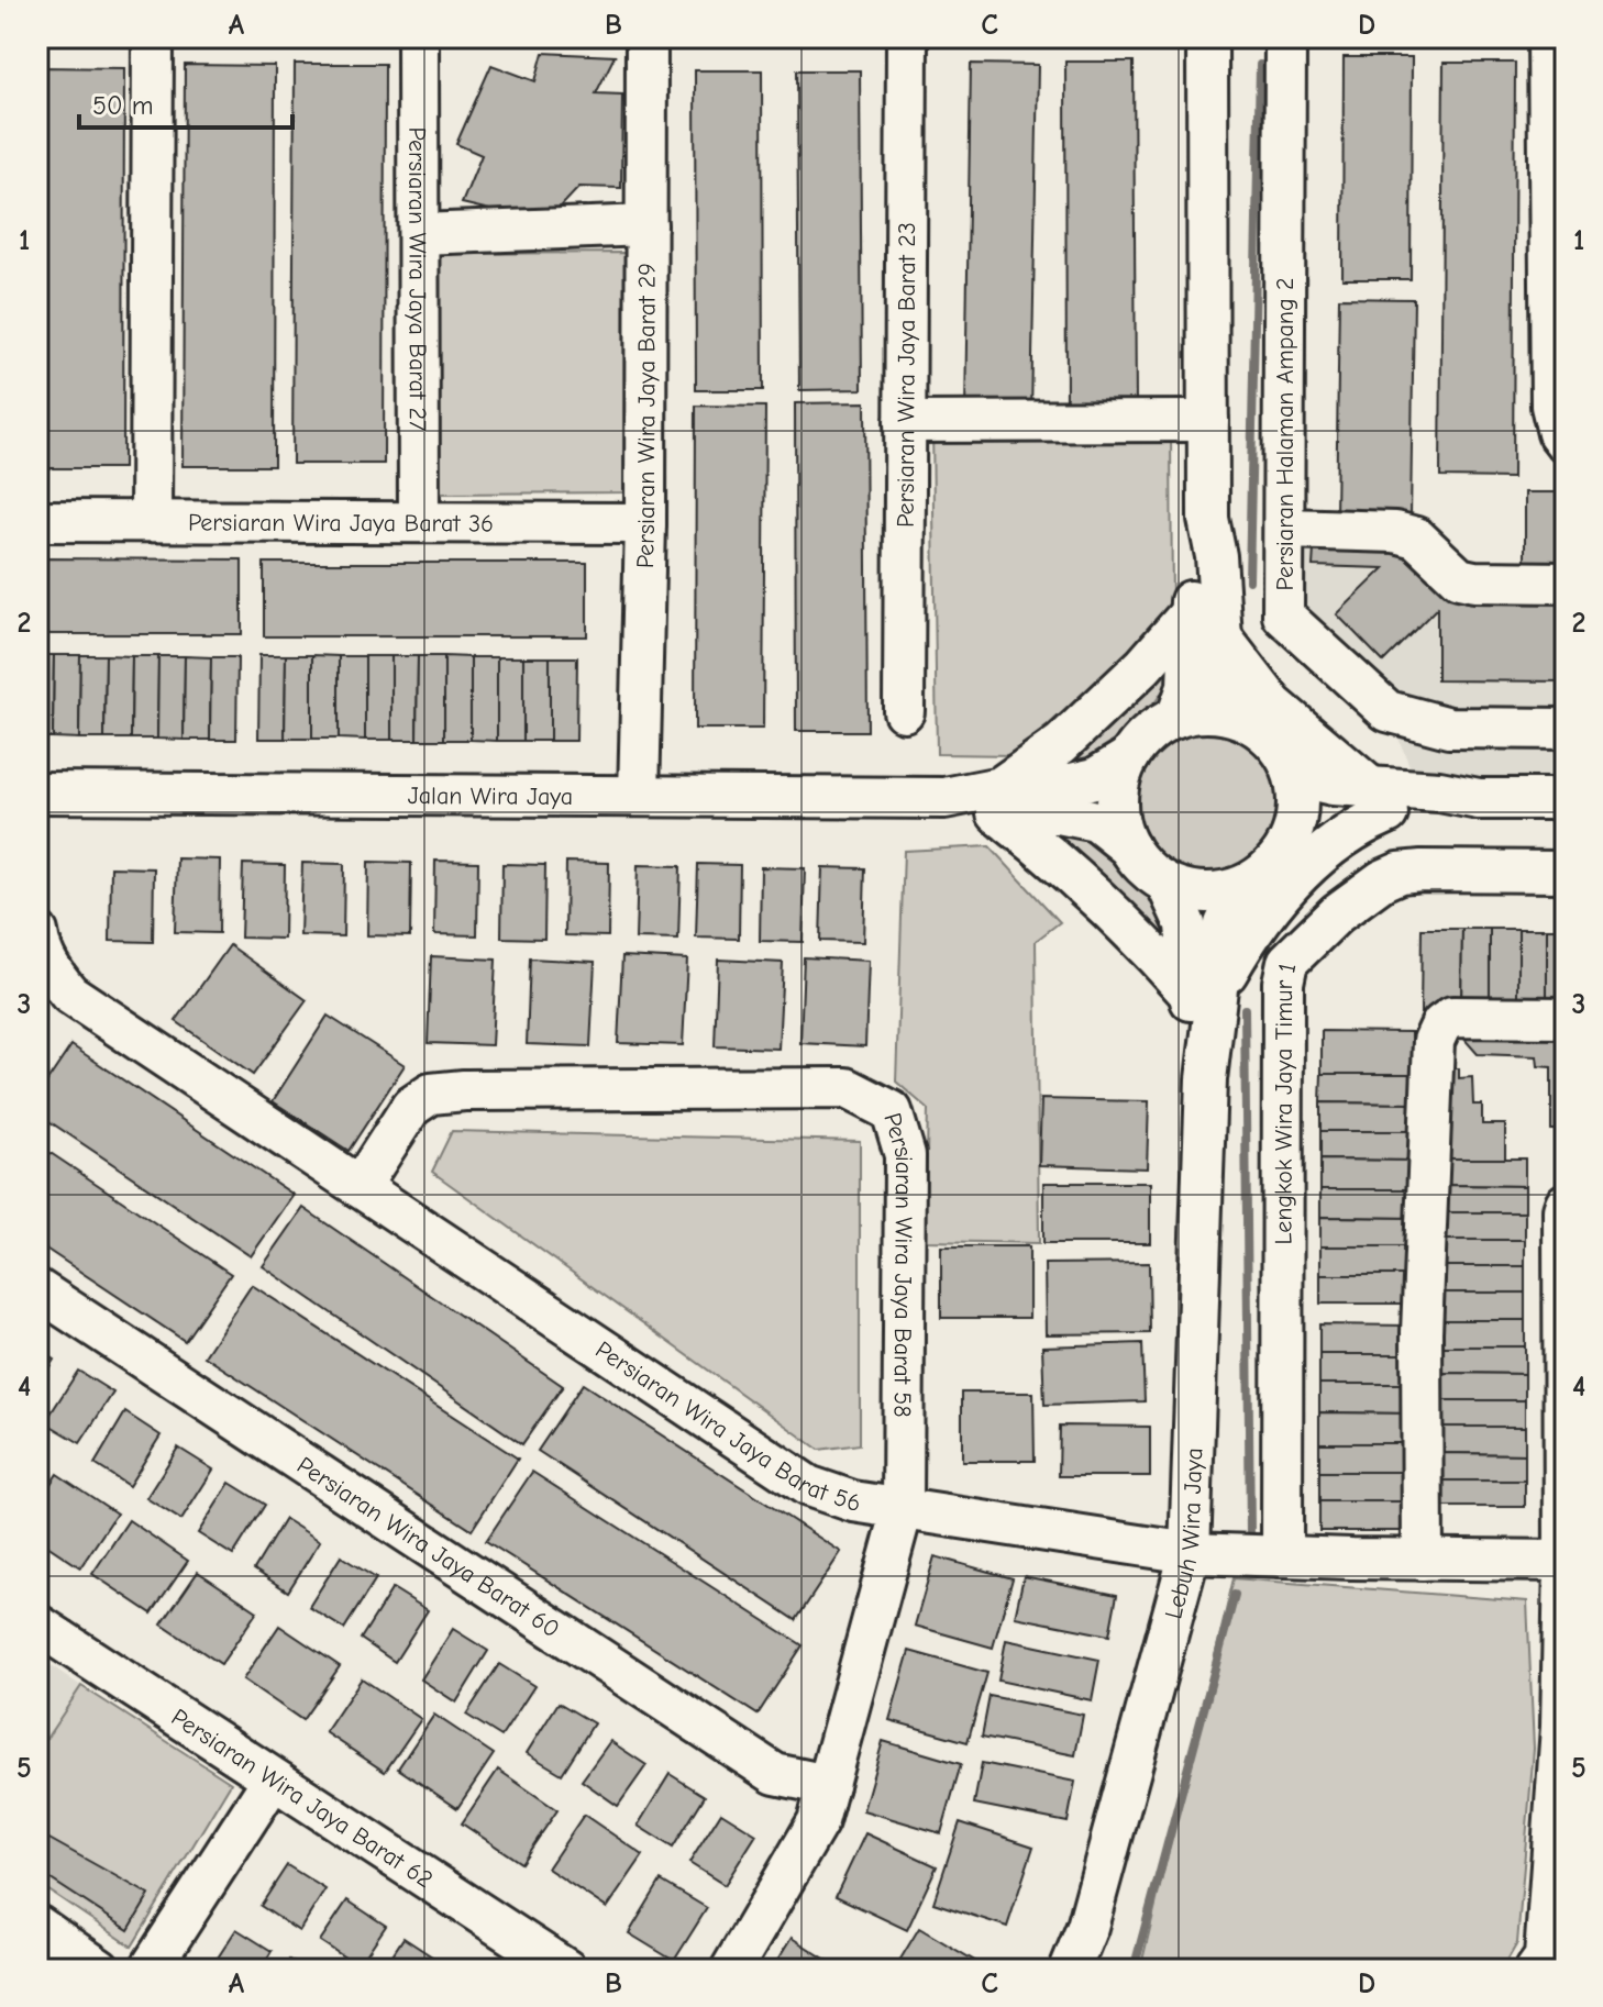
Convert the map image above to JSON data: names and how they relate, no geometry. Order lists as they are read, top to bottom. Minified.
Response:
{"streets":{"street":["Persiaran Wira Jaya Barat 27","Persiaran Wira Jaya Barat 23","Persiaran Wira Jaya Barat 29","Persiaran Halaman Ampang 2","Persiaran Wira Jaya Barat 36","Jalan Wira Jaya","Lengkok Wira Jaya Timur 1","Persiaran Wira Jaya Barat 58","Persiaran Wira Jaya Barat 56","Lebuh Wira Jaya","Persiaran Wira Jaya Barat 60","Persiaran Wira Jaya Barat 62"]},"crossings":[["Persiaran Wira Jaya Barat 27","Persiaran Wira Jaya Barat 36"],["Persiaran Wira Jaya Barat 29","Persiaran Wira Jaya Barat 36"],["Persiaran Wira Jaya Barat 29","Jalan Wira Jaya"],["Jalan Wira Jaya","Lebuh Wira Jaya"],["Lengkok Wira Jaya Timur 1","Persiaran Wira Jaya Barat 56"],["Persiaran Wira Jaya Barat 58","Persiaran Wira Jaya Barat 56"],["Persiaran Wira Jaya Barat 58","Persiaran Wira Jaya Barat 60"],["Persiaran Wira Jaya Barat 56","Lebuh Wira Jaya"]],"scale_bar":"50 m","grid":{"columns":["A","B","C","D"],"rows":["1","2","3","4","5"]}}
